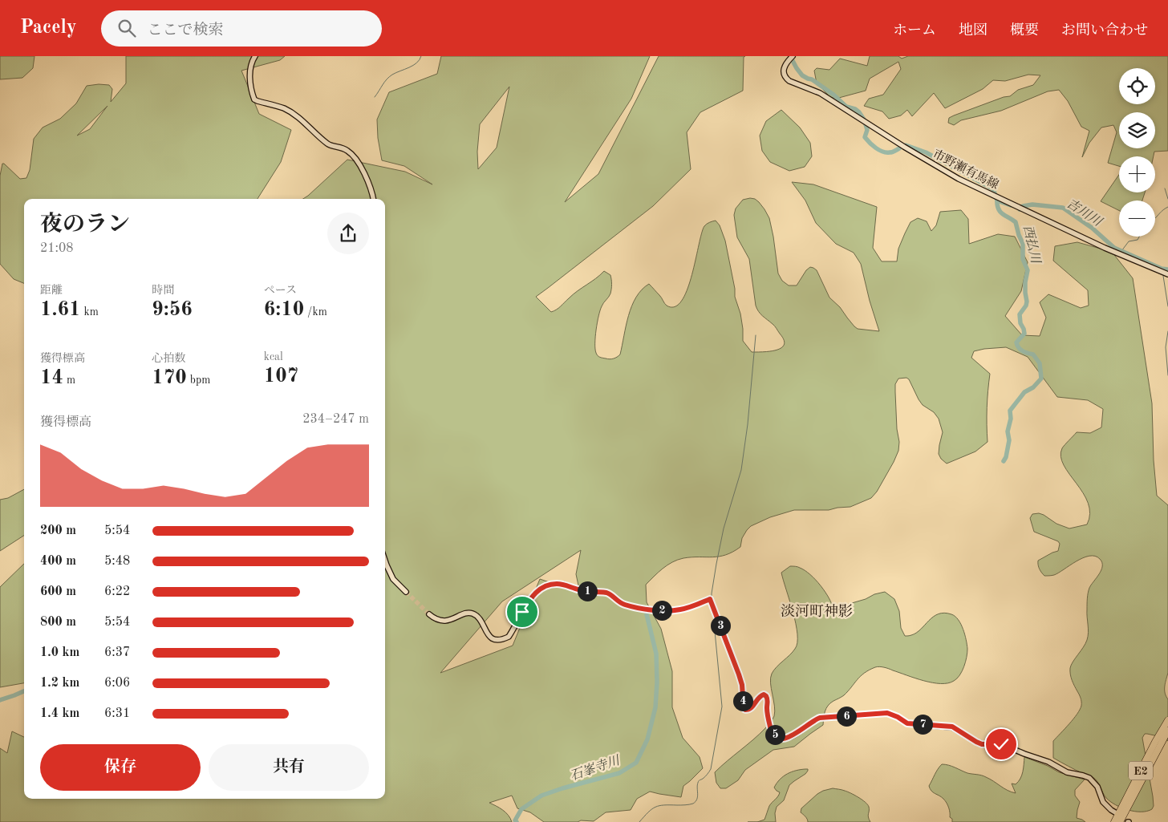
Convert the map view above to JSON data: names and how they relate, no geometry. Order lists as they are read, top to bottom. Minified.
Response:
{"streets":{"highway":["E2"],"street":["市野瀬有馬線"]},"districts":["淡河町神影"],"water":["吉川川","西払川","石峯寺川"],"page":{"header":"Pacely","search":"ここで検索","nav":["ホーム","地図","概要","お問い合わせ"],"map_buttons":["+","−"],"heading":["夜のラン","21:08"],"stats":[["距離","1.61 km"],["時間","9:56"],["ペース","6:10 /km"],["獲得標高","14 m"],["心拍数","170 bpm"],["kcal","107"]],"chart":["獲得標高","234–247 m"],"list":[{"name":"200 m","note":"5:54"},{"name":"400 m","note":"5:48"},{"name":"600 m","note":"6:22"},{"name":"800 m","note":"5:54"},{"name":"1.0 km","note":"6:37"},{"name":"1.2 km","note":"6:06"},{"name":"1.4 km","note":"6:31"}],"pins":["1","2","3","4","6","7","5"],"buttons":["保存","共有"]}}
